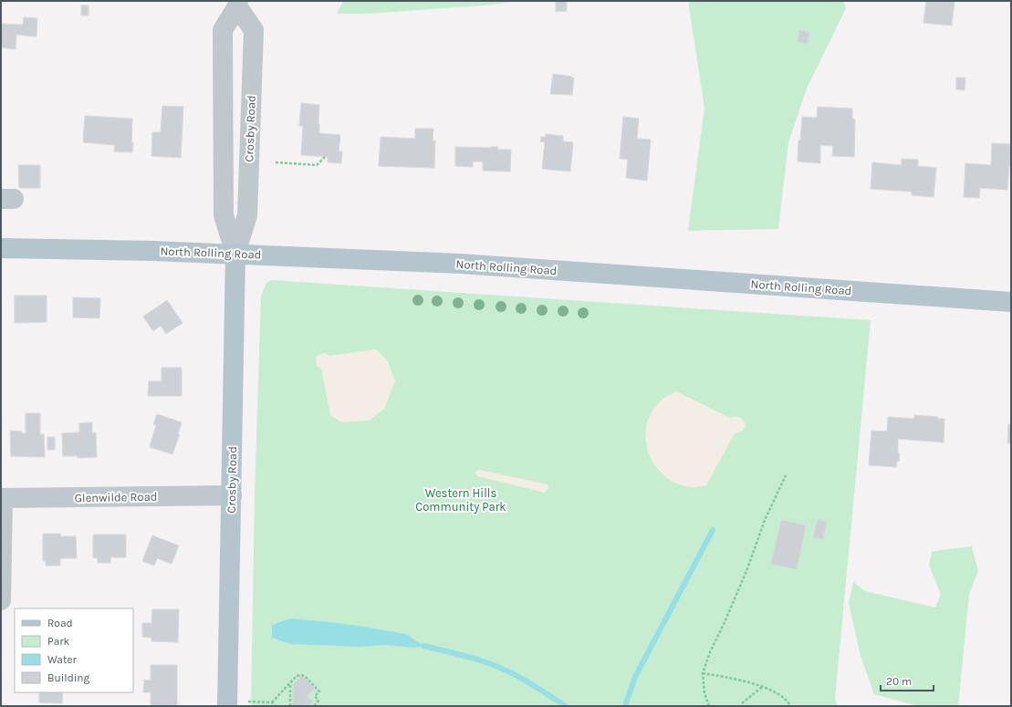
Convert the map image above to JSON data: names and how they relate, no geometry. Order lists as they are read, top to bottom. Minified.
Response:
{"streets":{"main road":["Crosby Road","North Rolling Road"],"street":["Glenwilde Road"]},"crossings":[["Crosby Road","North Rolling Road"],["Crosby Road","Glenwilde Road"]],"parks":["Western Hills Community Park"],"legend":["Road","Park","Water","Building"],"scale_bar":"20 m"}
